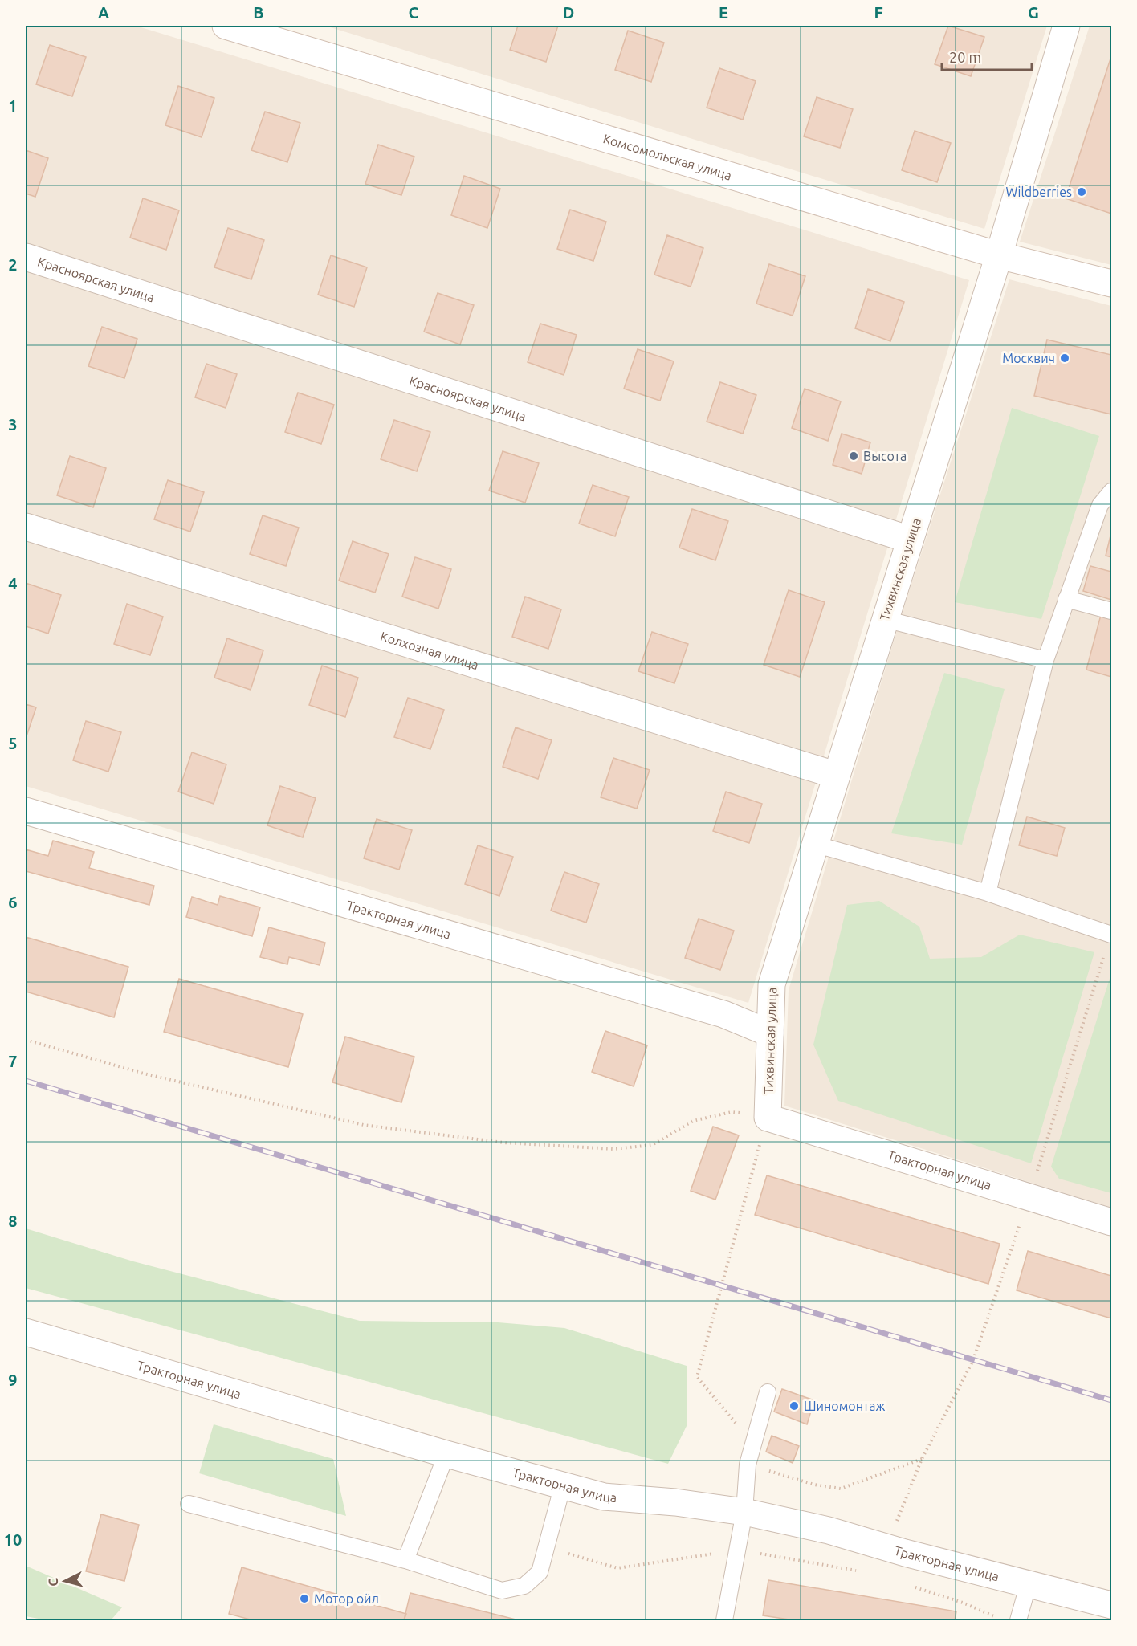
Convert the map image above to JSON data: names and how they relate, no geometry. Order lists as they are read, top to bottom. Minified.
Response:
{"streets":{"street":["Комсомольская улица","Красноярская улица","Тихвинская улица","Колхозная улица","Тракторная улица"]},"crossings":[["Комсомольская улица","Тихвинская улица"],["Красноярская улица","Тихвинская улица"],["Тихвинская улица","Колхозная улица"],["Тихвинская улица","Тракторная улица"]],"places":["Wildberries","Москвич","Высота","Шиномонтаж","Мотор ойл"],"scale_bar":"20 m","north":"left","grid":{"columns":["A","B","C","D","E","F","G"],"rows":["1","2","3","4","5","6","7","8","9","10"]}}
